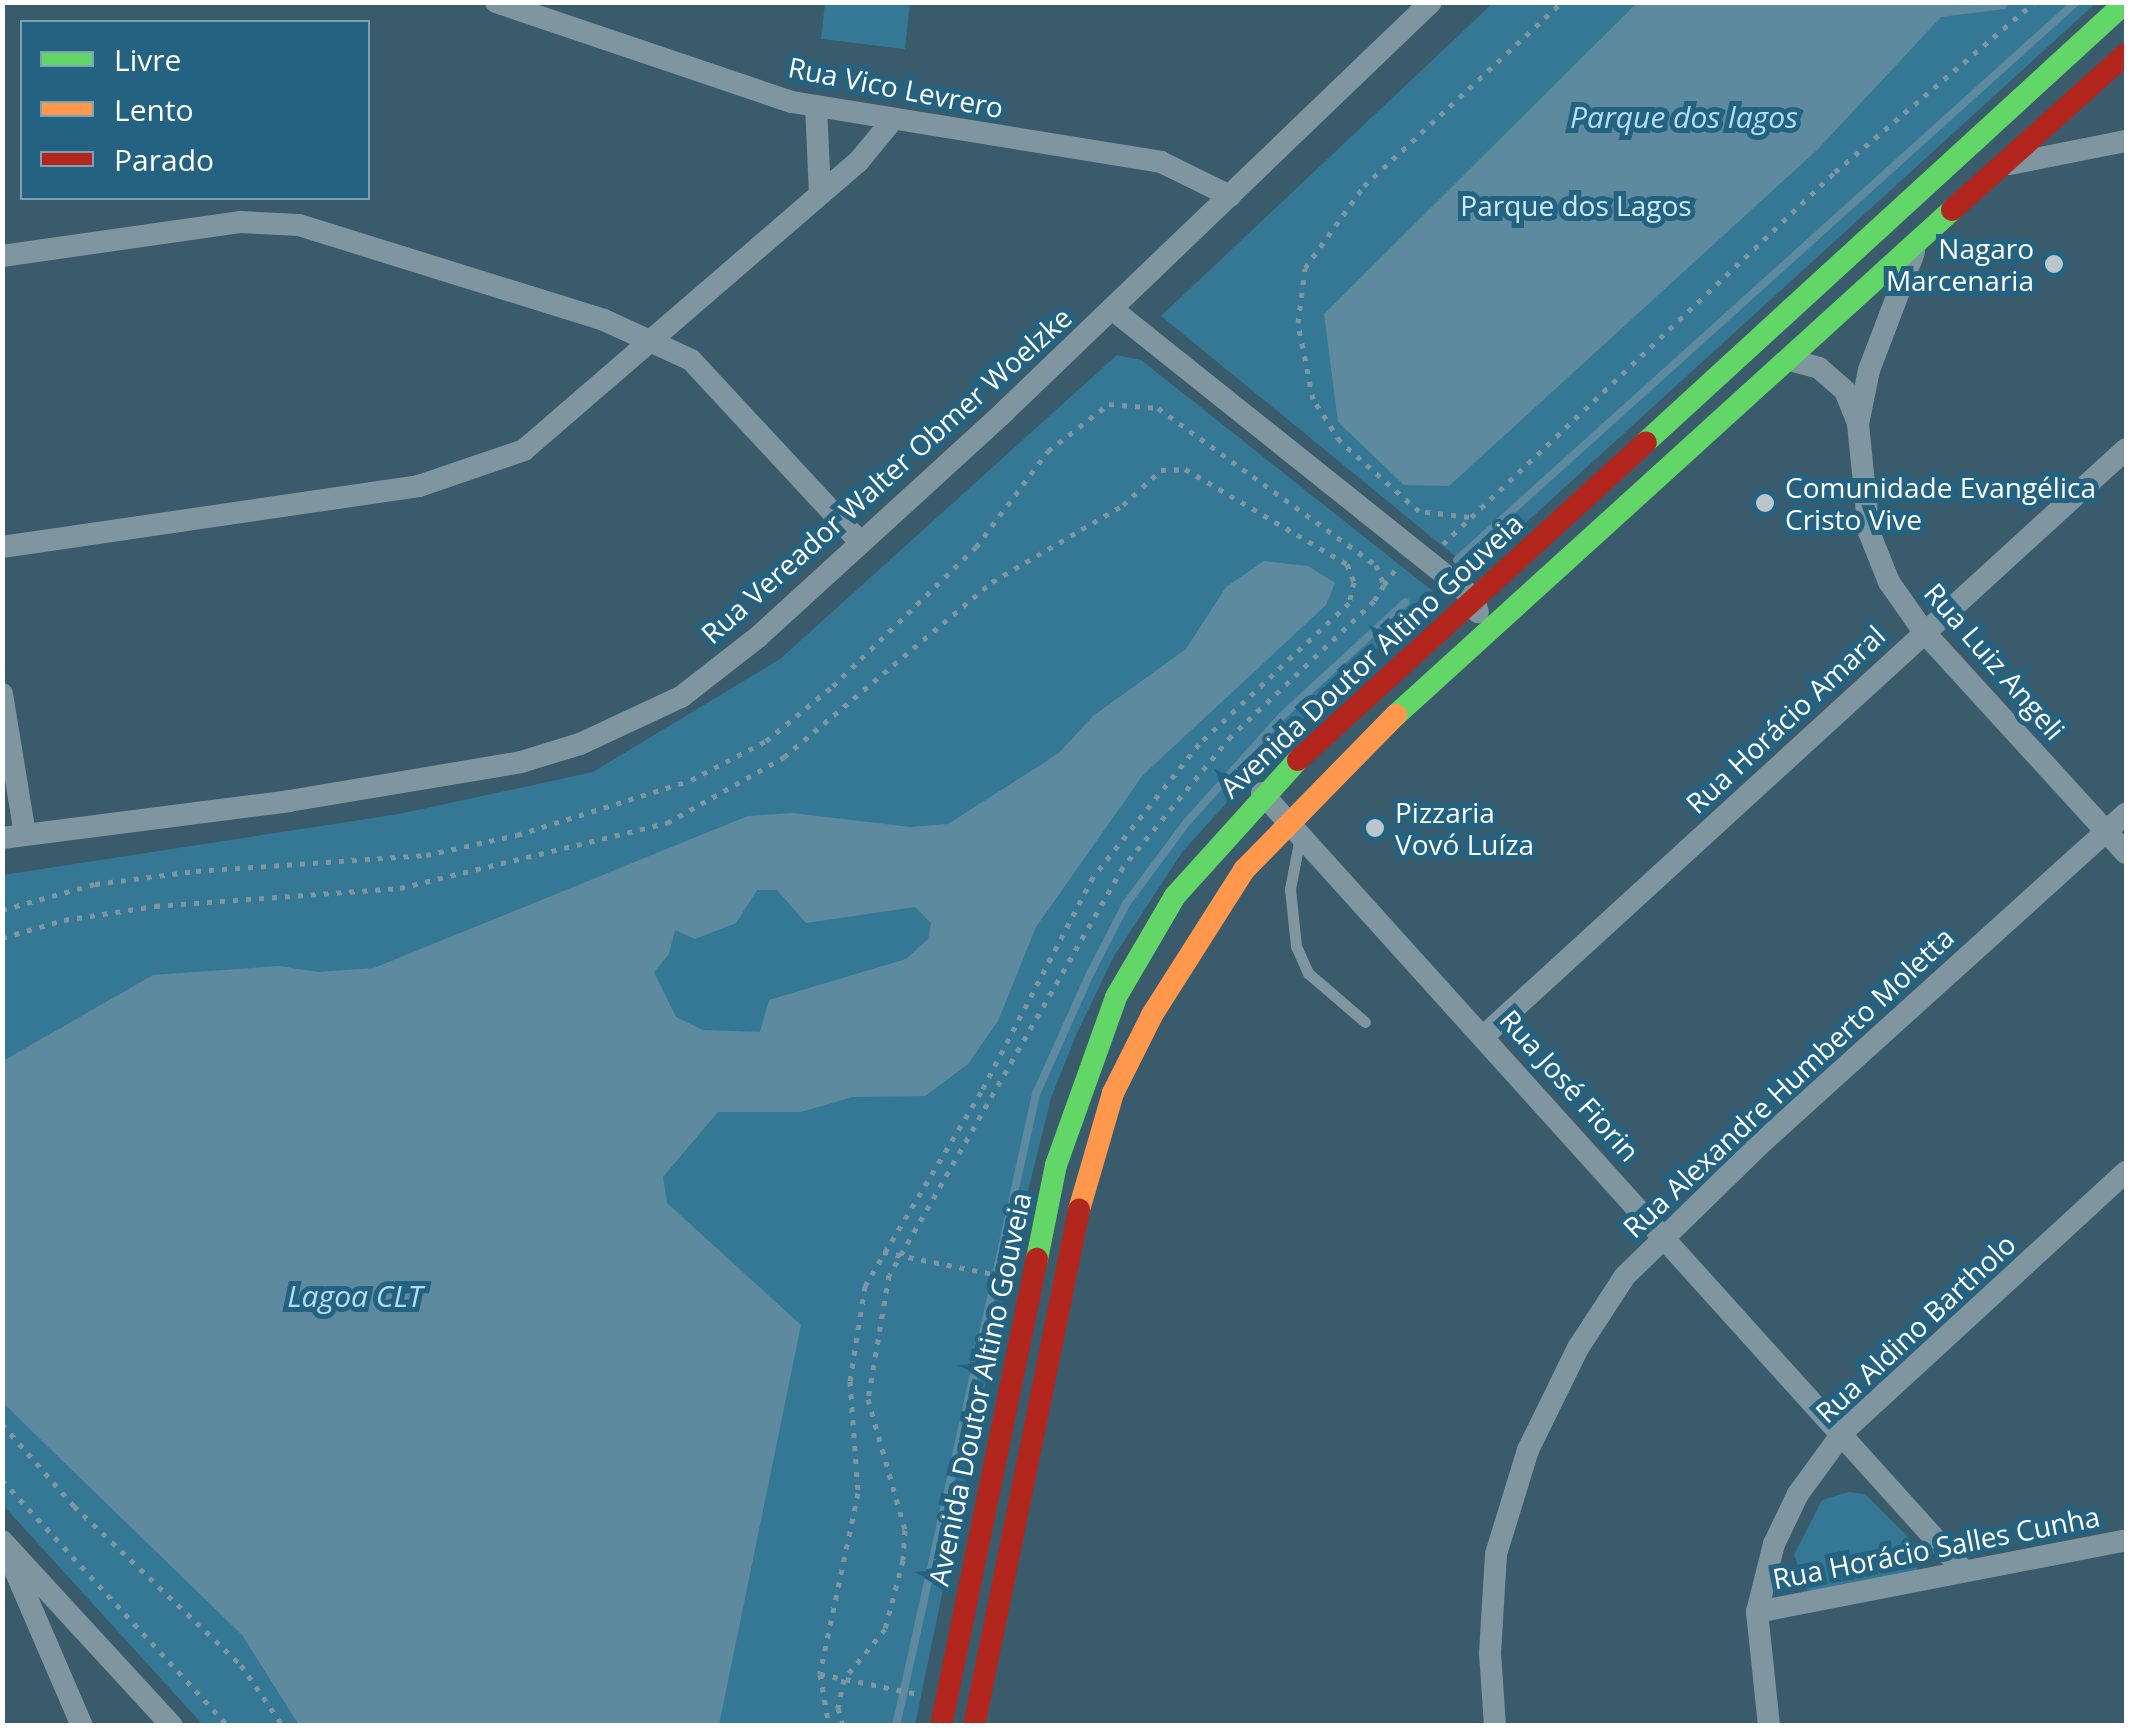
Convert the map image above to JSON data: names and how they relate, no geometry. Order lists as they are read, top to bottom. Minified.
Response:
{"streets":{"main road":["Avenida Doutor Altino Gouveia"],"street":["Rua Vico Levrero","Rua Vereador Walter Obmer Woelzke","Rua Luiz Angeli","Rua Horácio Amaral","Rua Alexandre Humberto Moletta","Rua José Fiorin","Rua Aldino Bartholo","Rua Horácio Salles Cunha"]},"crossings":[["Rua Vico Levrero","Rua Vereador Walter Obmer Woelzke"],["Rua Vereador Walter Obmer Woelzke","Avenida Doutor Altino Gouveia"],["Avenida Doutor Altino Gouveia","Rua Luiz Angeli"],["Avenida Doutor Altino Gouveia","Rua José Fiorin"],["Rua Luiz Angeli","Rua Horácio Amaral"],["Rua Luiz Angeli","Rua Alexandre Humberto Moletta"],["Rua Horácio Amaral","Rua José Fiorin"],["Rua Alexandre Humberto Moletta","Rua José Fiorin"],["Rua José Fiorin","Rua Aldino Bartholo"],["Rua José Fiorin","Rua Horácio Salles Cunha"],["Rua Aldino Bartholo","Rua Horácio Salles Cunha"]],"water":["Parque dos lagos","Lagoa CLT"],"parks":["Parque dos Lagos"],"places":["Nagaro Marcenaria","Comunidade Evangélica Cristo Vive","Pizzaria Vovó Luíza"],"legend":["Livre","Lento","Parado"]}
